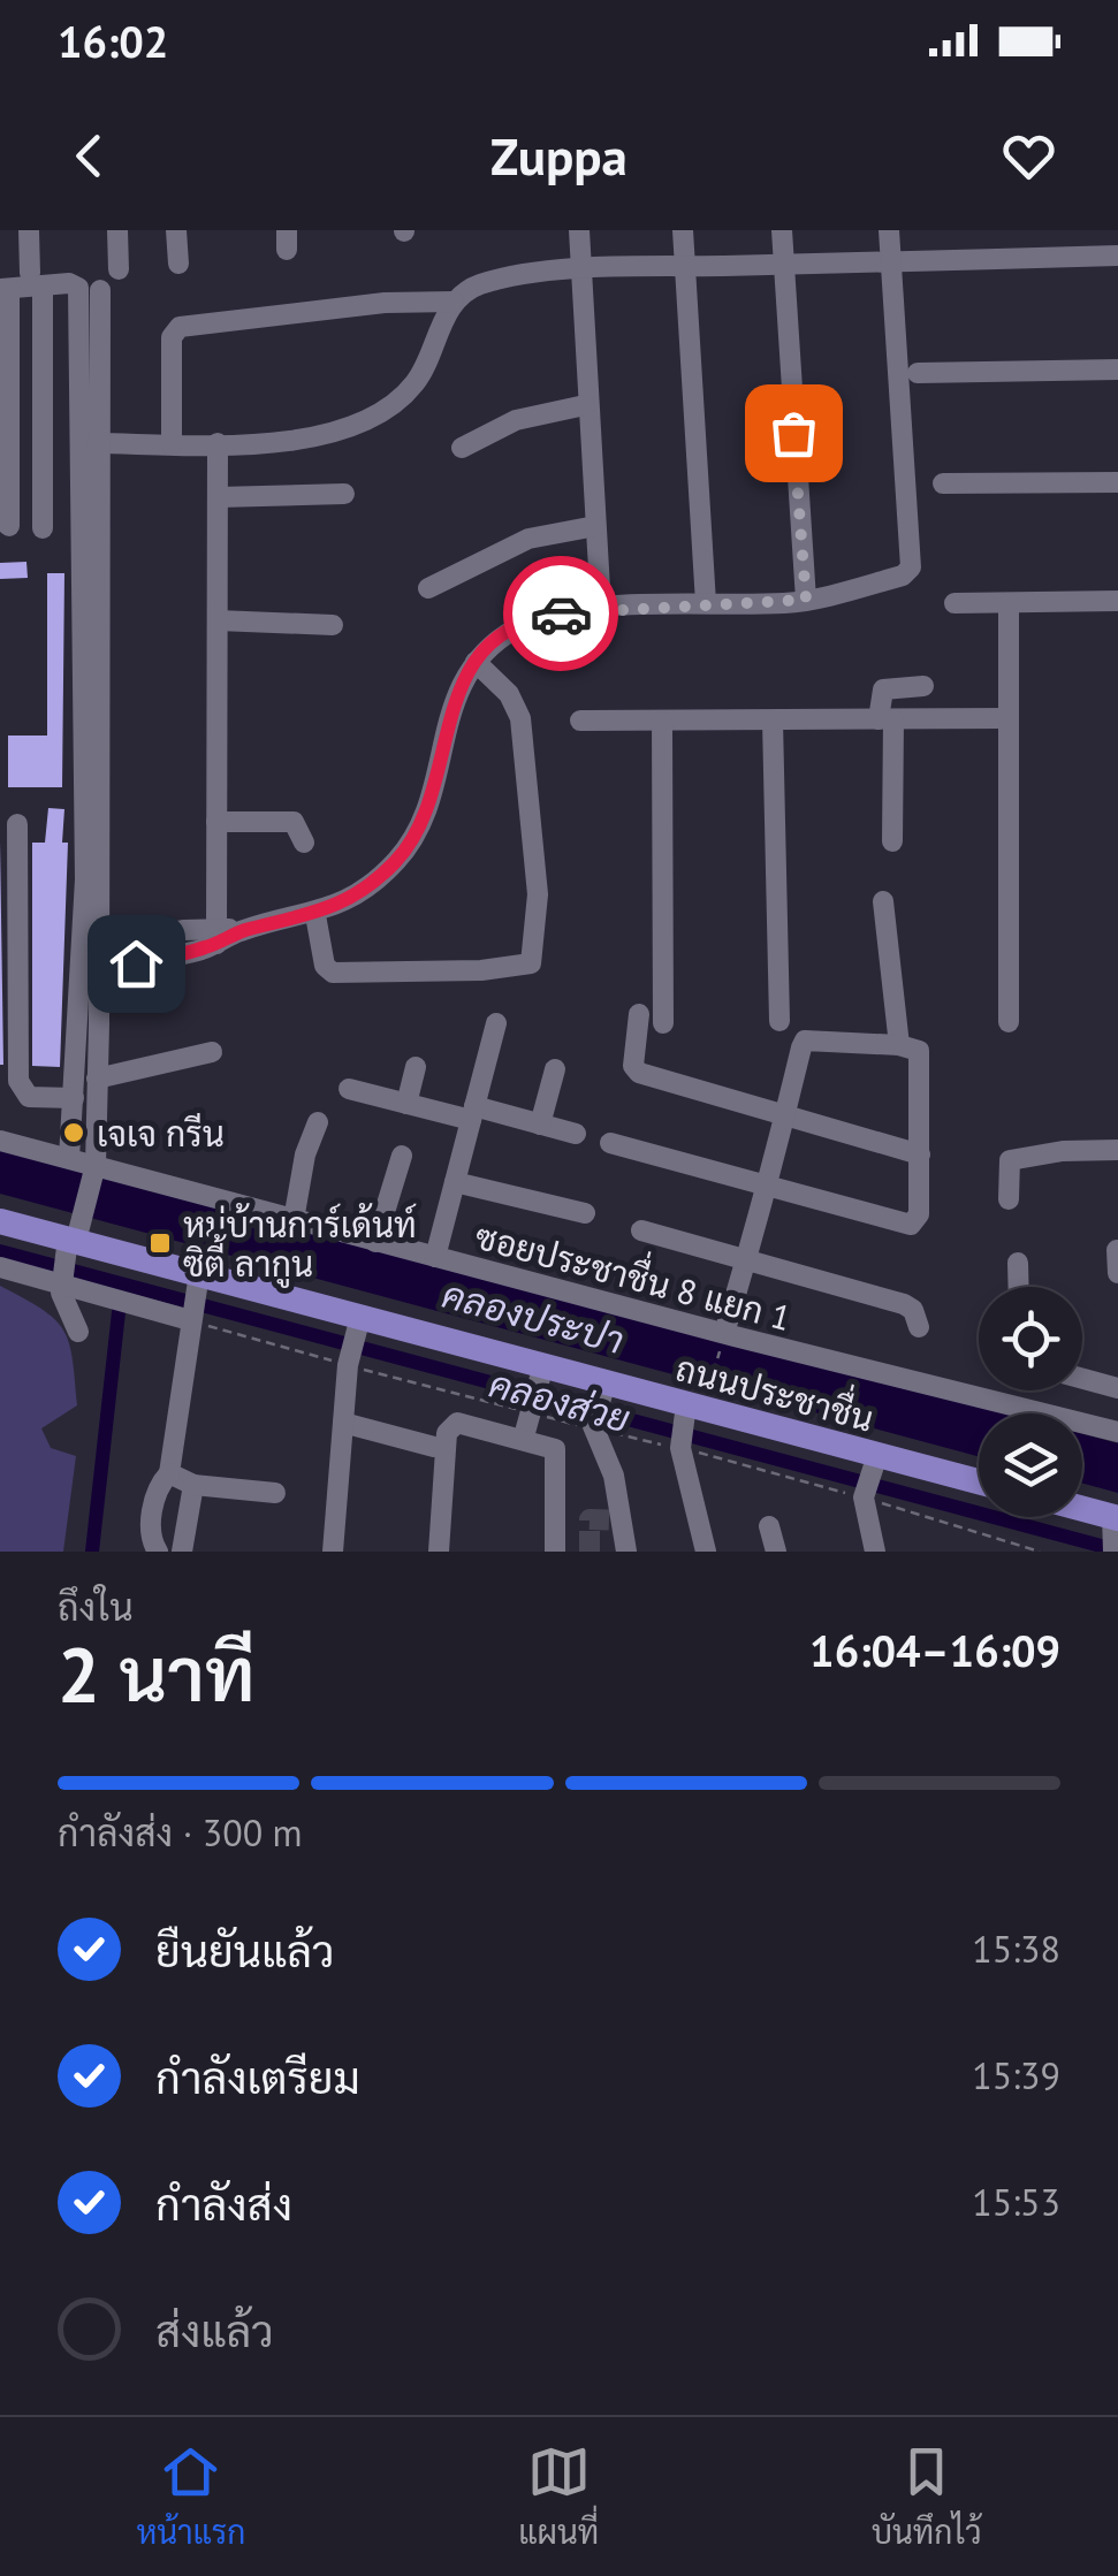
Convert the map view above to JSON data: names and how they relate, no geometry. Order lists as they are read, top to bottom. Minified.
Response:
{"streets":{"main road":["ถนนประชาชื่น"],"street":["ซอยประชาชื่น 8 แยก 1"]},"water":["คลองประปา","คลองส่วย"],"places":{"other":["เจเจ กรีน"],"transit":["หมู่บ้านการ์เด้นท์ ซิตี้ ลากูน"]},"page":{"status":"16:02","header":"Zuppa","heading":["2 นาที","ถึงใน","16:04–16:09"],"bar":"กำลังส่ง · 300 m","list":[["ยืนยันแล้ว","15:38"],["กำลังเตรียม","15:39"],["กำลังส่ง","15:53"],"ส่งแล้ว"],"tabs":["หน้าแรก","แผนที่","บันทึกไว้"]}}
